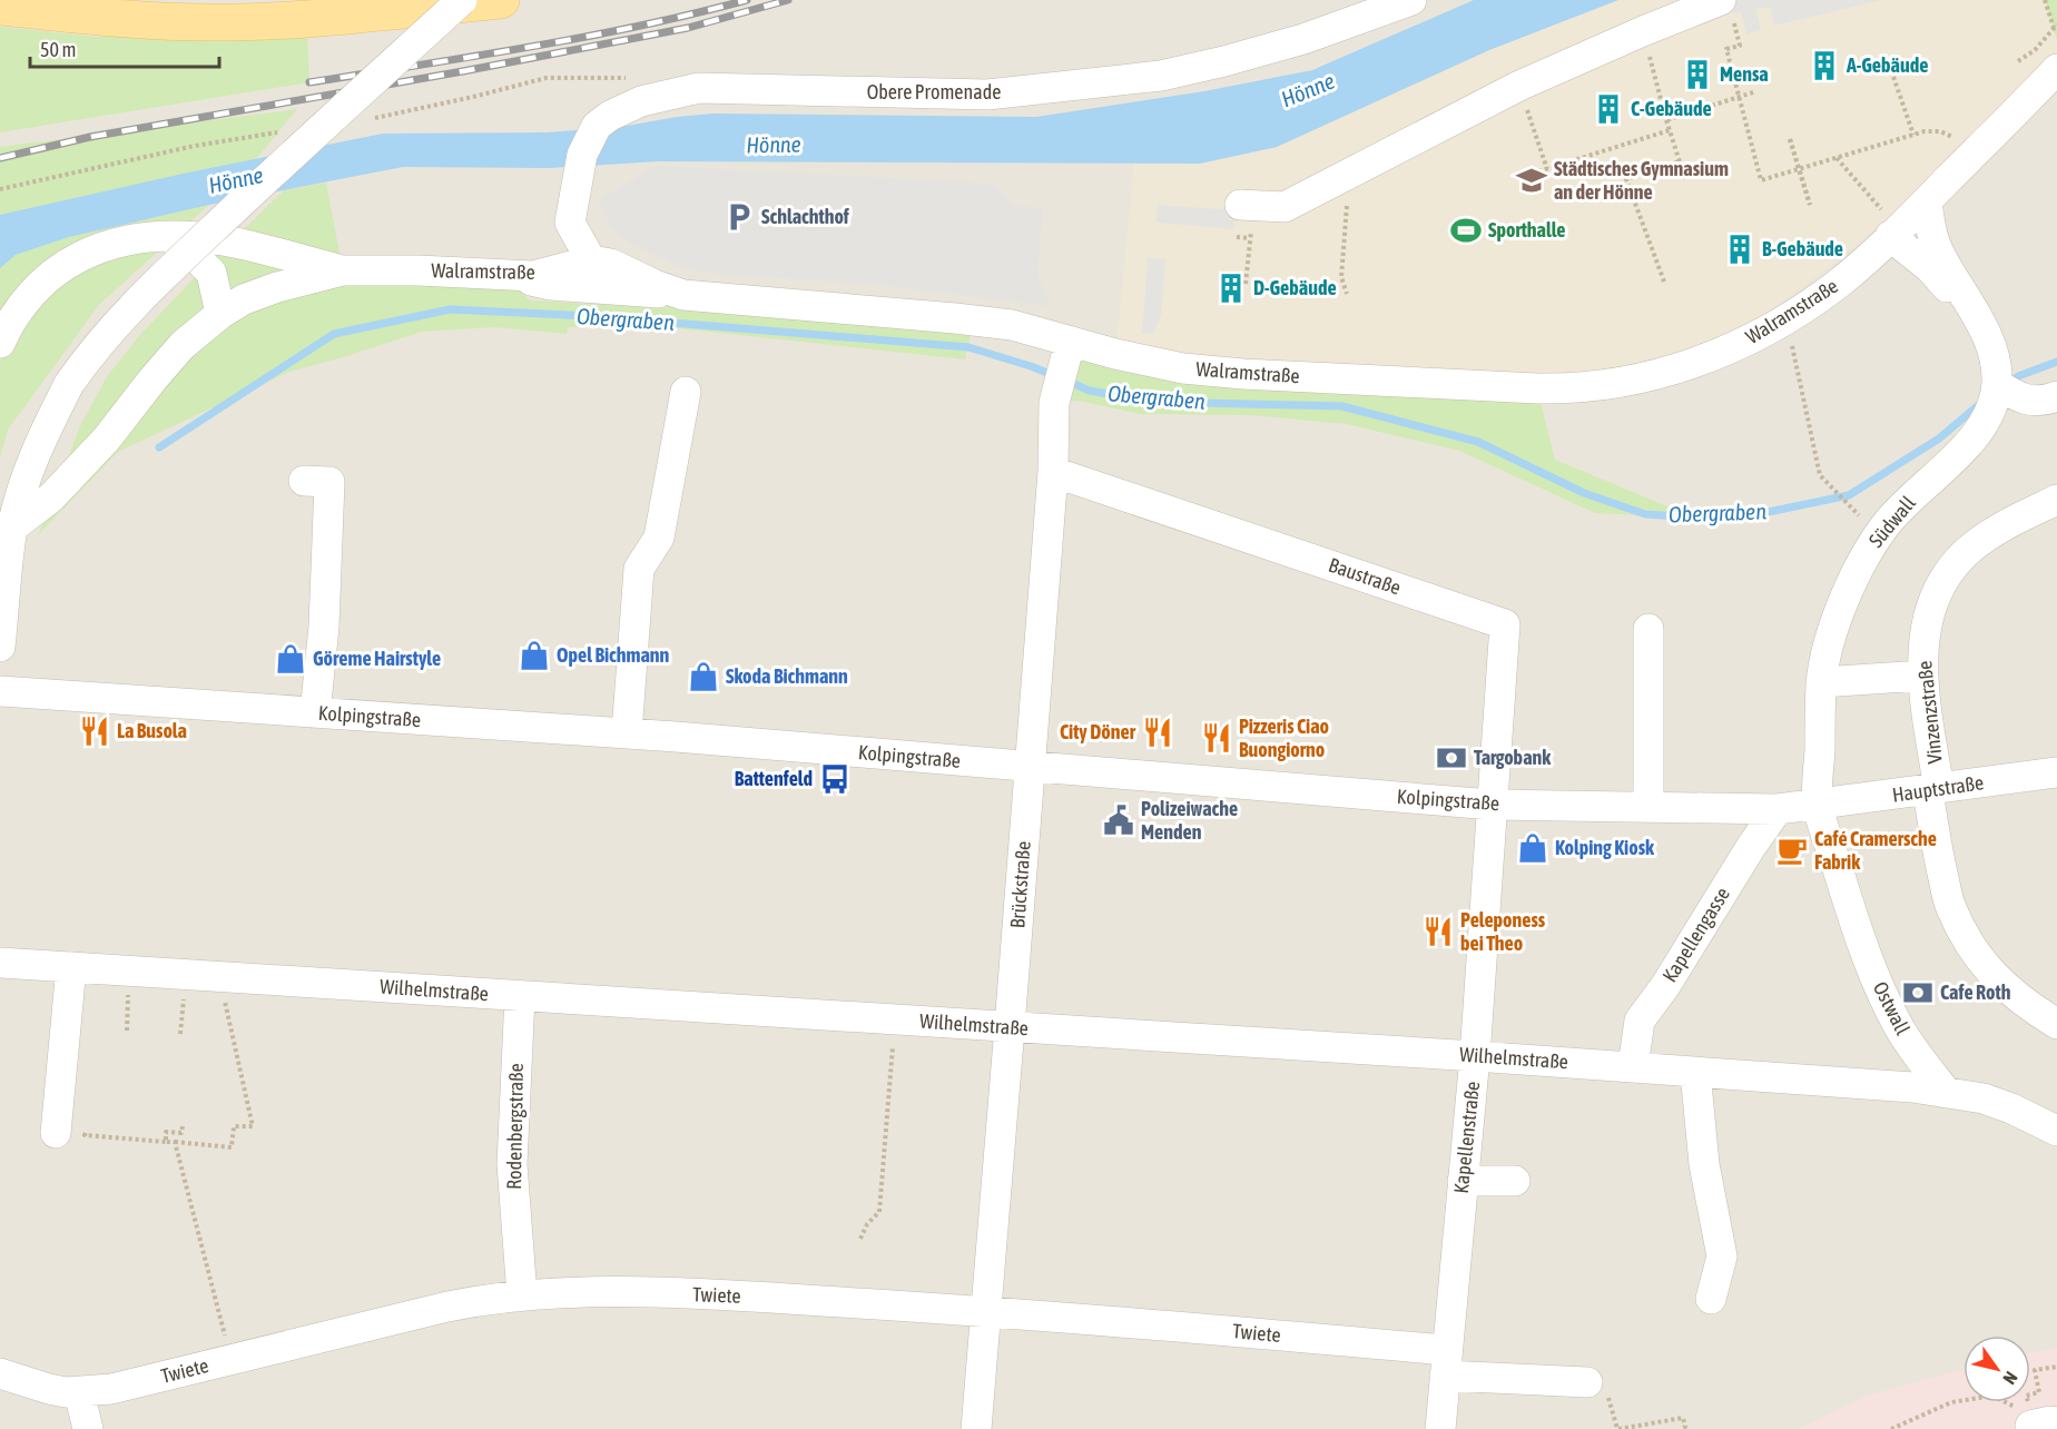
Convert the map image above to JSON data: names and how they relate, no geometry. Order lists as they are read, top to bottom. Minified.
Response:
{"streets":{"street":["Obere Promenade","Walramstraße","Südwall","Baustraße","Vinzenzstraße","Kolpingstraße","Hauptstraße","Brückstraße","Kapellengasse","Wilhelmstraße","Ostwall","Rodenbergstraße","Kapellenstraße","Twiete"]},"crossings":[["Obere Promenade","Walramstraße"],["Walramstraße","Brückstraße"],["Südwall","Kolpingstraße"],["Südwall","Hauptstraße"],["Südwall","Ostwall"],["Baustraße","Kolpingstraße"],["Baustraße","Brückstraße"],["Baustraße","Kapellenstraße"],["Vinzenzstraße","Hauptstraße"],["Kolpingstraße","Hauptstraße"],["Kolpingstraße","Brückstraße"],["Kolpingstraße","Kapellengasse"],["Kolpingstraße","Ostwall"],["Kolpingstraße","Kapellenstraße"],["Hauptstraße","Ostwall"],["Brückstraße","Wilhelmstraße"],["Brückstraße","Twiete"],["Kapellengasse","Wilhelmstraße"],["Wilhelmstraße","Ostwall"],["Wilhelmstraße","Rodenbergstraße"],["Wilhelmstraße","Kapellenstraße"],["Rodenbergstraße","Twiete"],["Kapellenstraße","Twiete"]],"water":["Hönne","Obergraben"],"places":{"building":["A-Gebäude","Mensa","C-Gebäude","B-Gebäude","D-Gebäude"],"school or university":["Städtisches Gymnasium an der Hönne"],"parking":["Schlachthof"],"sports":["Sporthalle"],"shop":["Opel Bichmann","Göreme Hairstyle","Skoda Bichmann","Kolping Kiosk"],"restaurant":["La Busola","City Döner","Pizzeris Ciao Buongiorno","Peleponess bei Theo"],"bank":["Targobank","Cafe Roth"],"bus stop":["Battenfeld"],"public building":["Polizeiwache Menden"],"cafe":["Café Cramersche Fabrik"]},"scale_bar":"50 m","north":"bottom right"}
